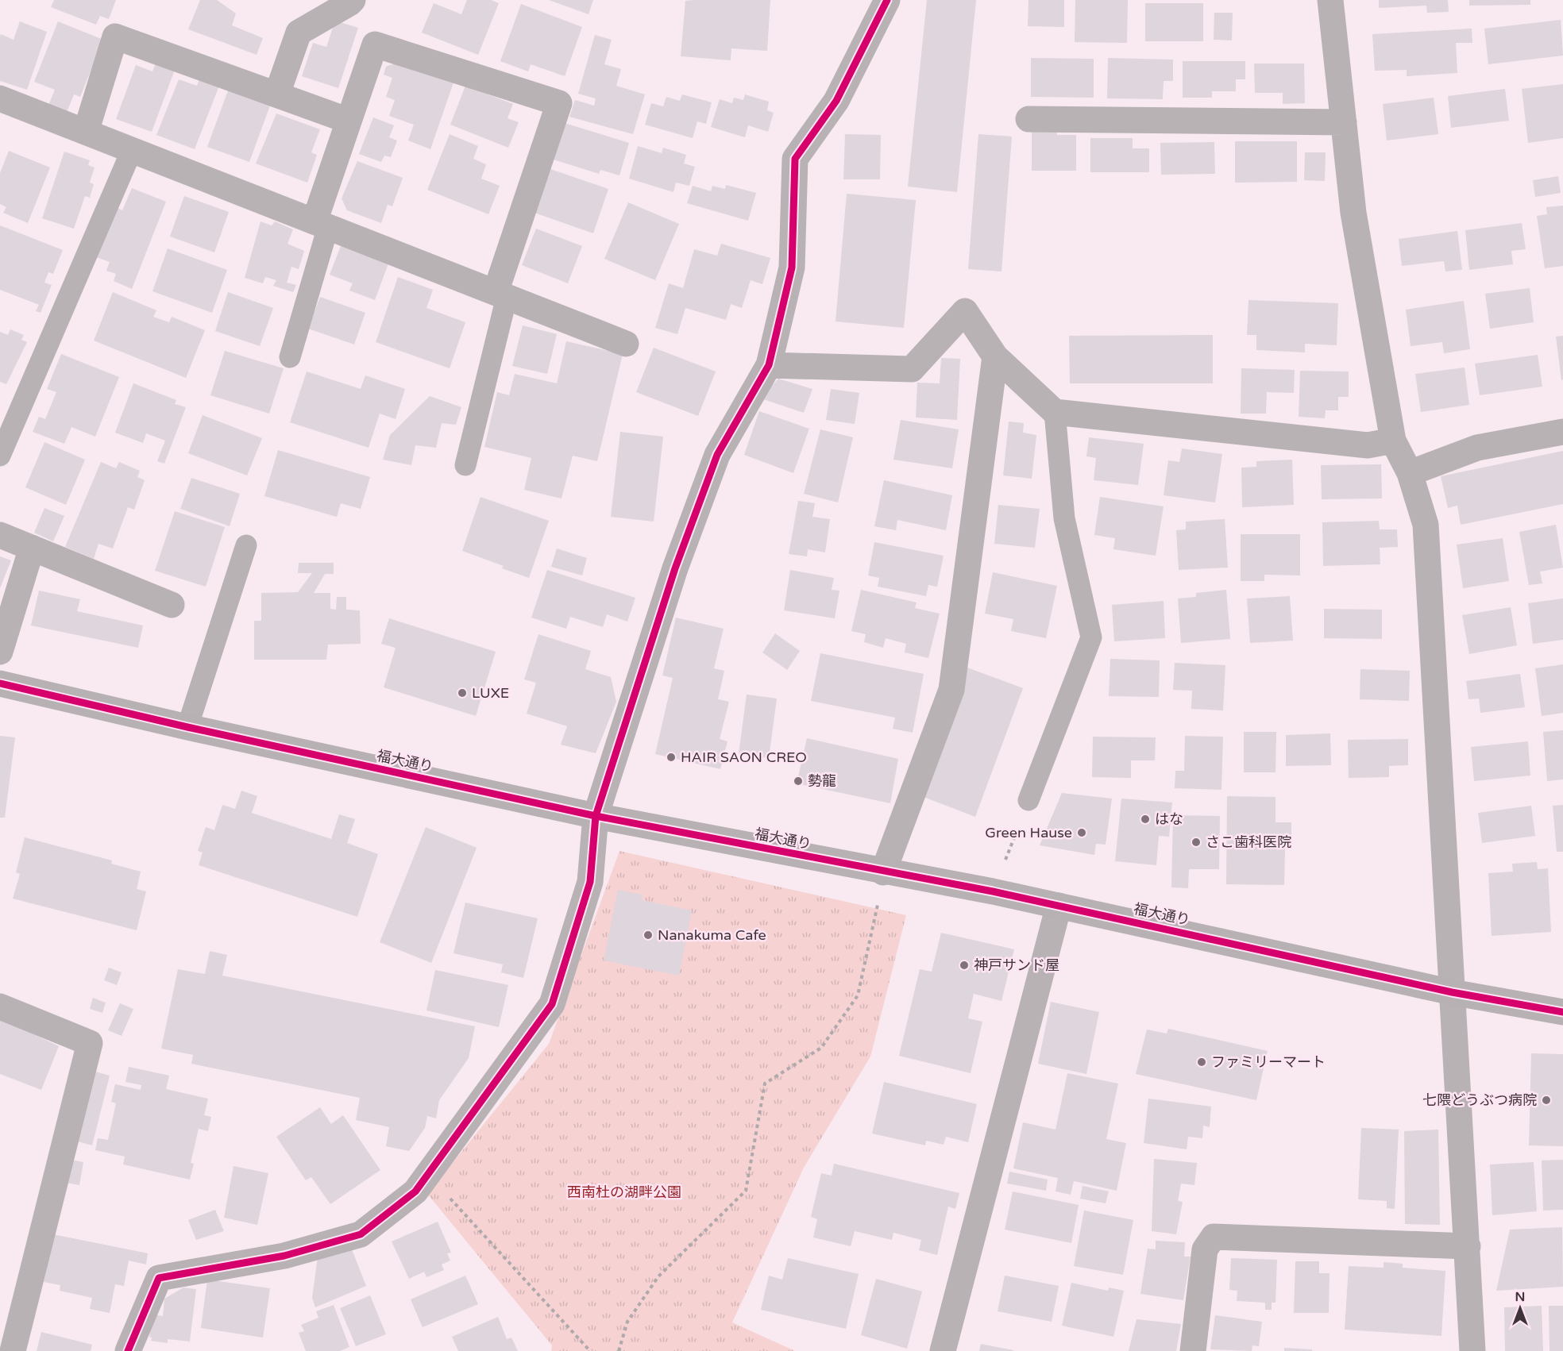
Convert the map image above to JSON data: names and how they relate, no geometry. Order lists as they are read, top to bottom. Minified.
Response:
{"streets":{"street":["福大通り"]},"parks":["西南杜の湖畔公園"],"places":["LUXE","HAIR SAON CREO","勢龍","はな","Green Hause","さこ歯科医院","Nanakuma Cafe","神戸サンド屋","ファミリーマート","七隈どうぶつ病院"],"north":"top"}
